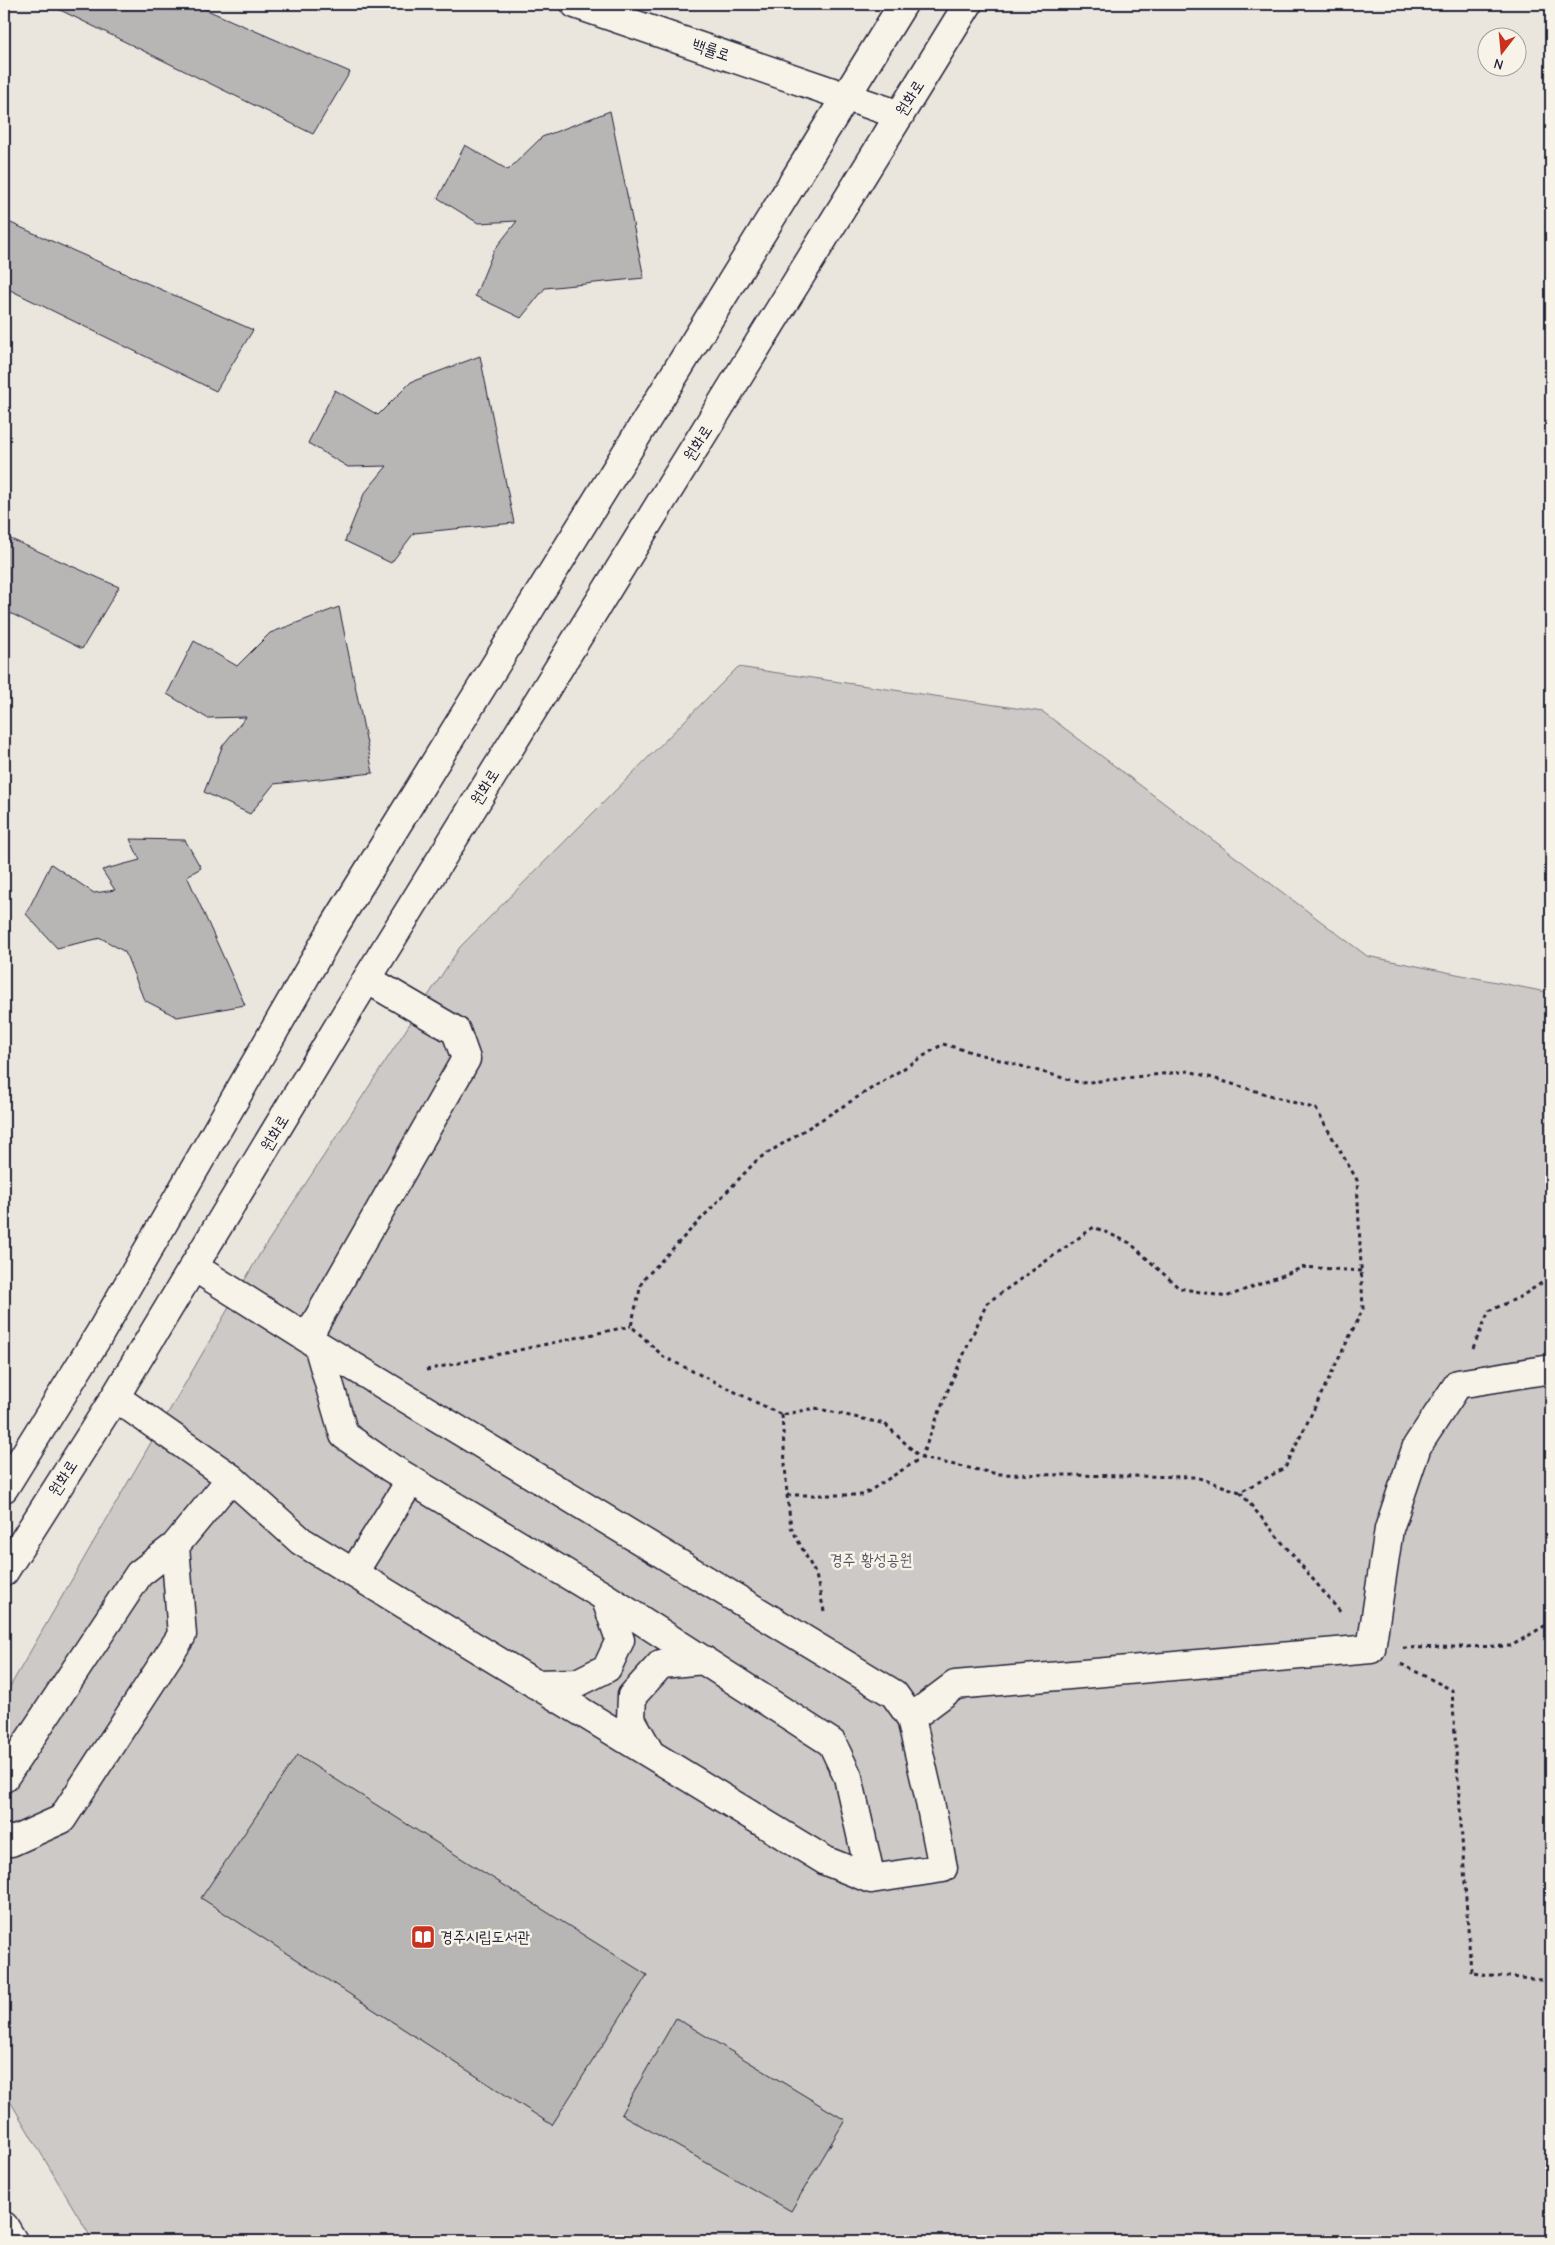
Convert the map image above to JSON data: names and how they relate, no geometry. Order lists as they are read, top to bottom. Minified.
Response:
{"streets":{"main road":["백률로","원화로"]},"crossings":[["백률로","원화로"]],"parks":["경주 황성공원"],"places":{"library":["경주시립도서관"]},"north":"bottom"}
